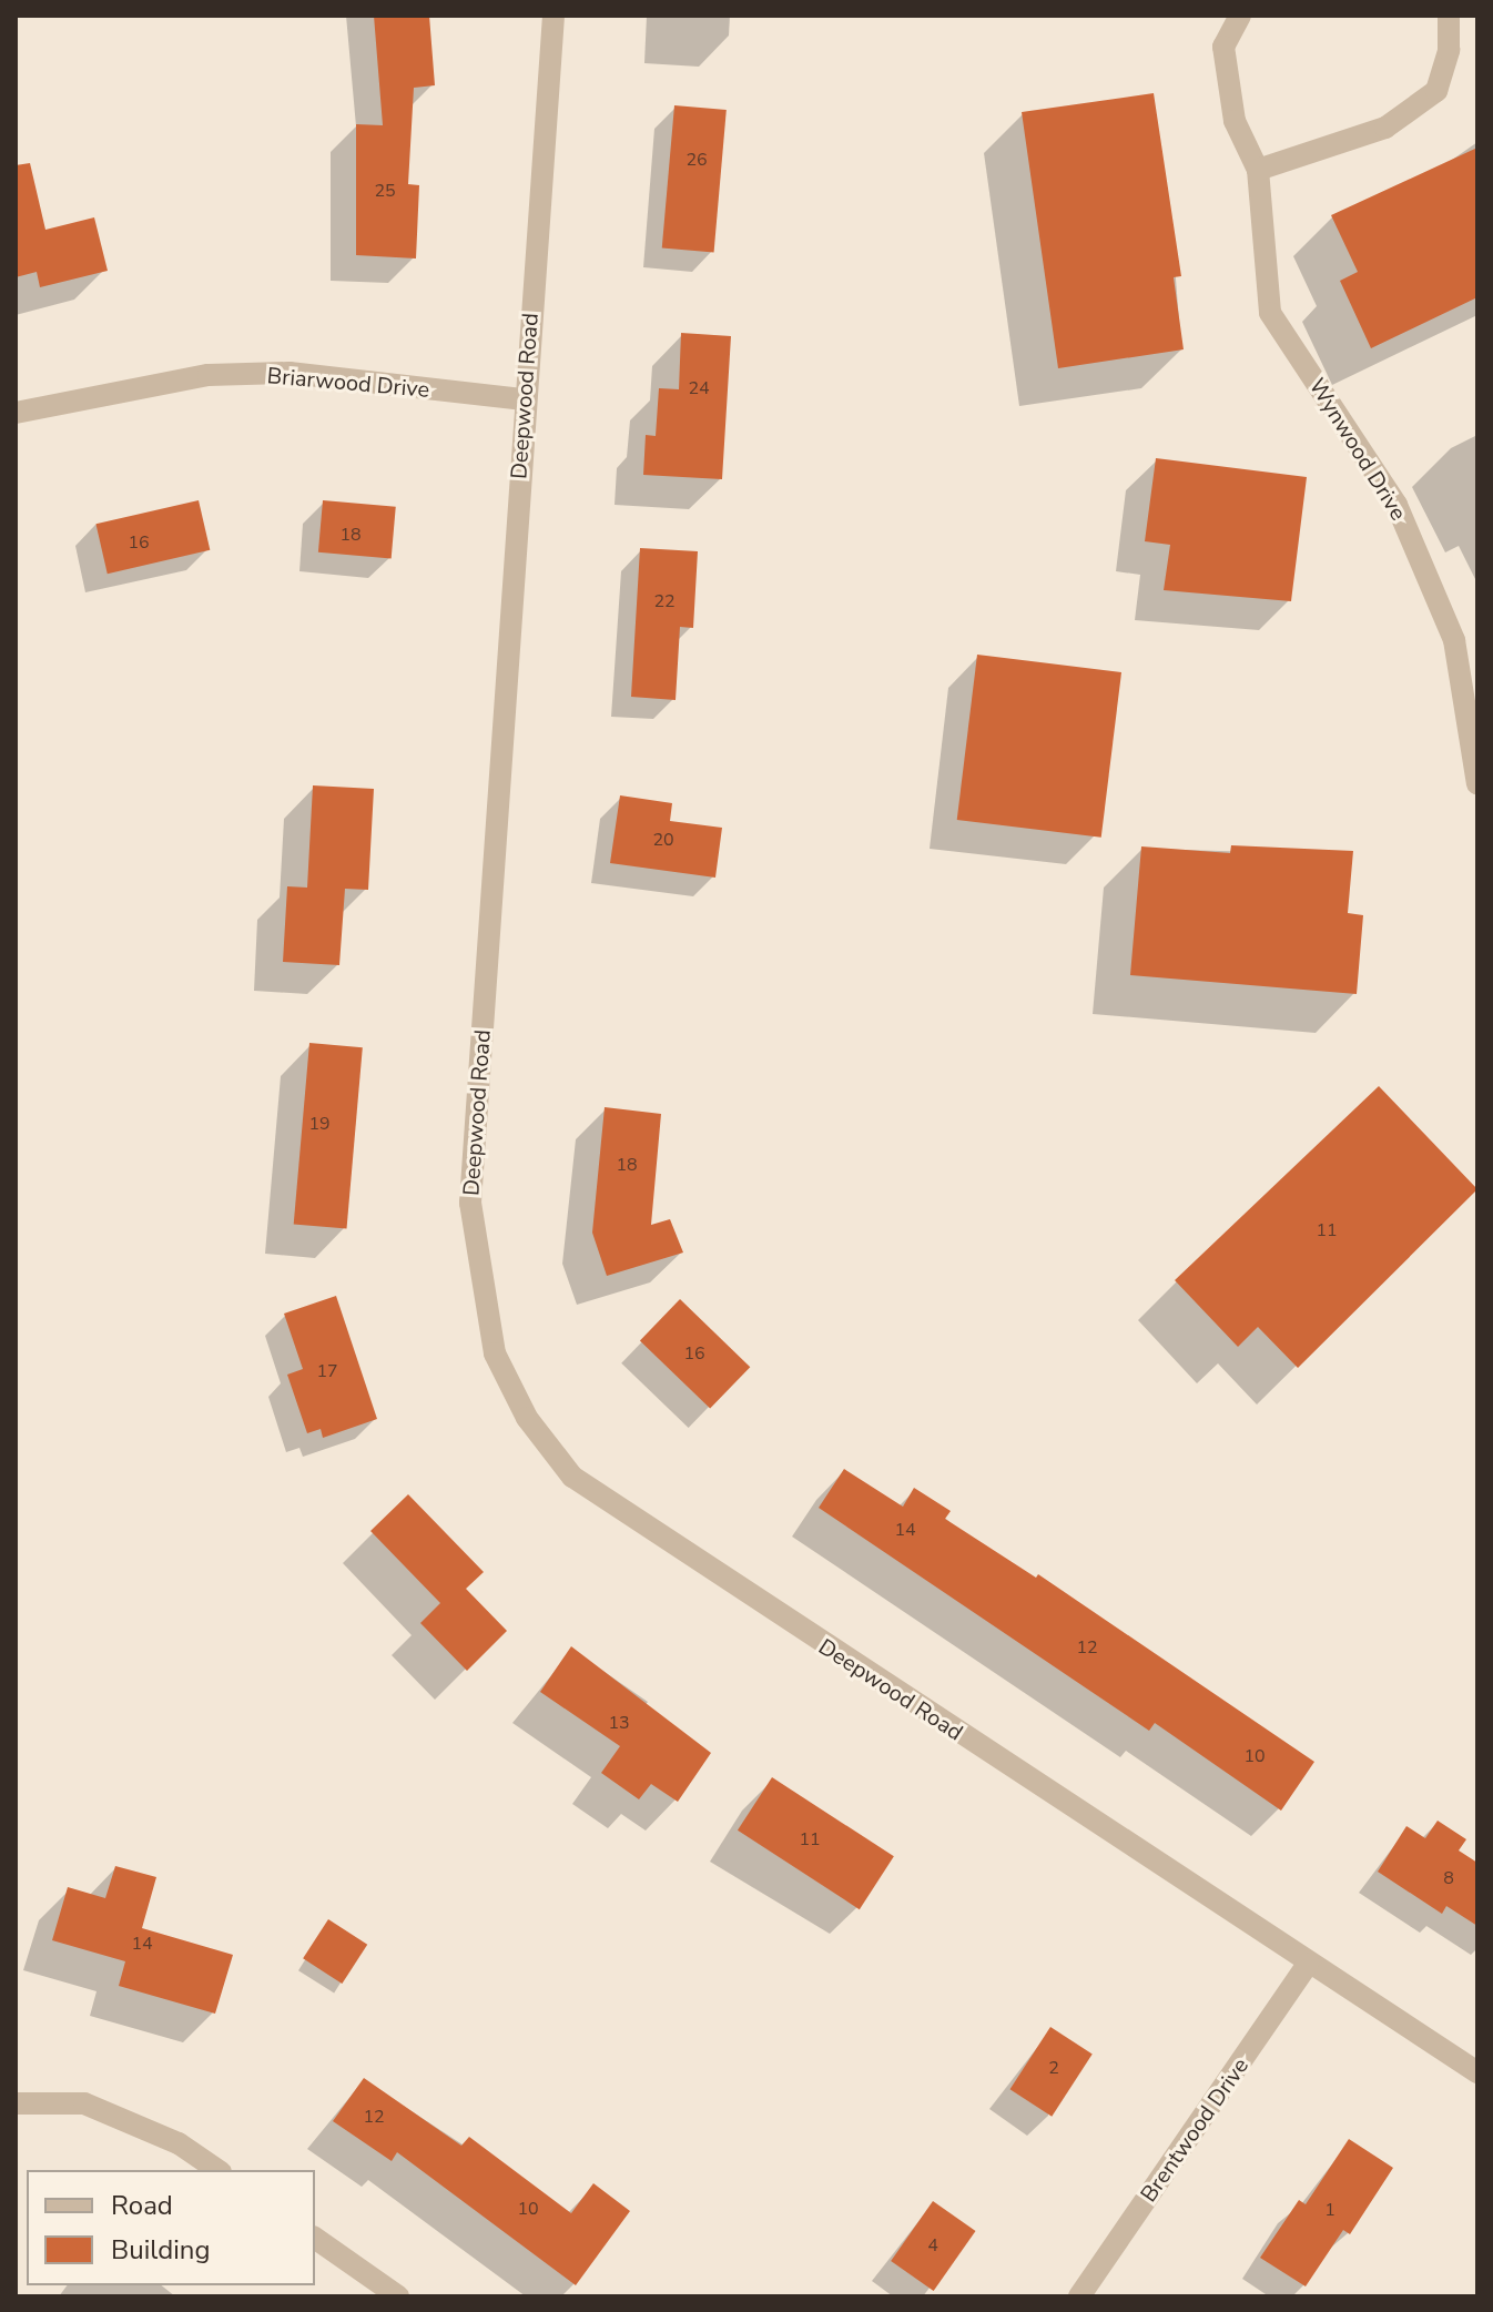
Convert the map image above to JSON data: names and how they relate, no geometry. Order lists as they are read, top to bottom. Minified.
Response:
{"streets":{"street":["Briarwood Drive","Deepwood Road","Wynwood Drive","Brentwood Drive"]},"crossings":[["Briarwood Drive","Deepwood Road"],["Deepwood Road","Brentwood Drive"]],"house_numbers":["26","25","24","18","16","22","20","19","18","11","16","17","14","12","13","10","11","8","14","2","12","10","1","4"],"legend":["Road","Building"]}
